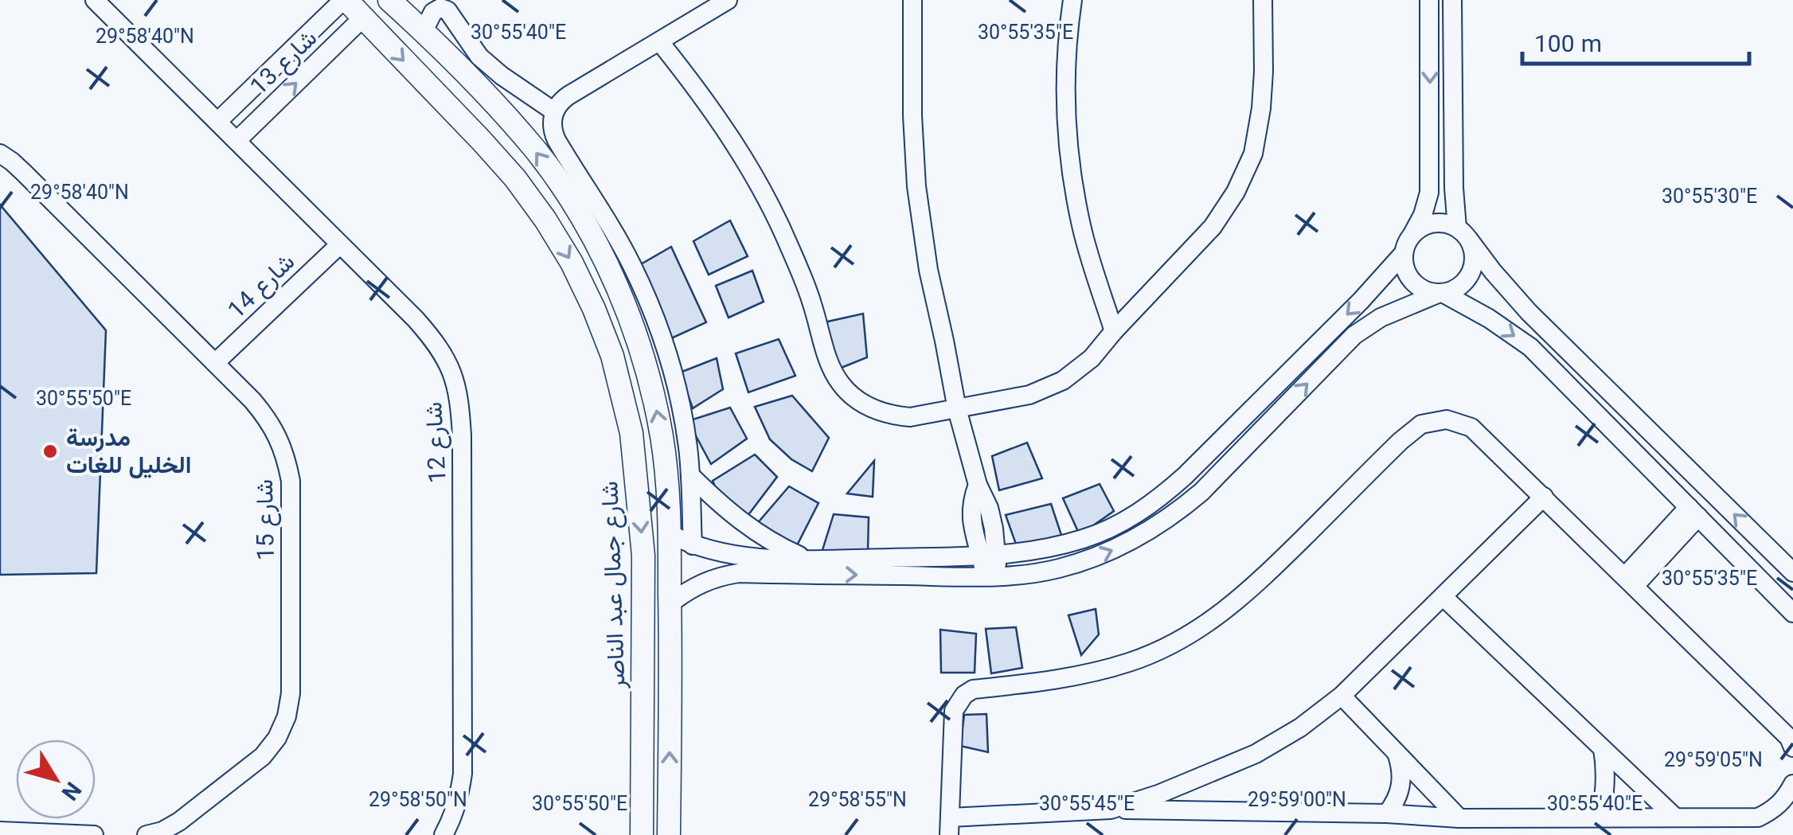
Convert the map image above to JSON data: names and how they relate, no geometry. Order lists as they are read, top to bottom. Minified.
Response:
{"streets":{"main road":["شارع جمال عبد الناصر"],"street":["شارع 13","شارع 14","شارع 12","شارع 15"]},"crossings":[["شارع 13","شارع 12"],["شارع 13","شارع جمال عبد الناصر"],["شارع 14","شارع 12"],["شارع 14","شارع 15"]],"places":["مدرسة الخليل للغات"],"scale_bar":"100 m","north":"bottom right","coordinates":["30°55'40\"E","30°55'35\"E","29°58'40\"N","30°55'30\"E","30°55'50\"E","29°59'05\"N","29°58'50\"N","29°58'55\"N","29°59'00\"N","30°55'45\"E"]}
